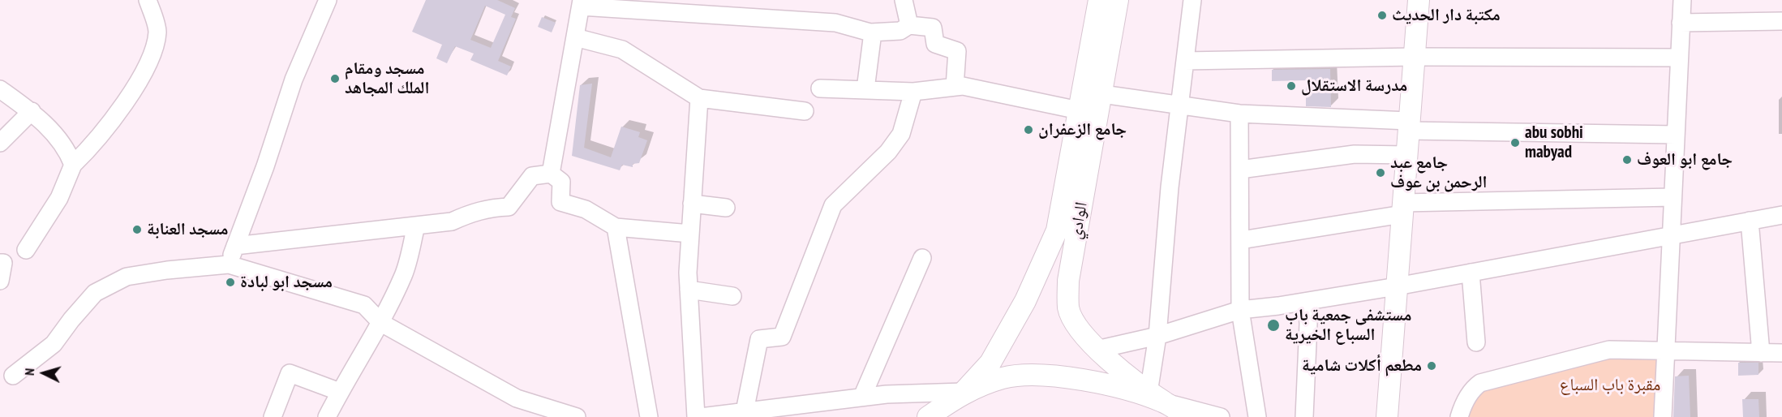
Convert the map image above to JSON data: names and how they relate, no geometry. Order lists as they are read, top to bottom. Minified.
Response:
{"streets":{"main road":["الوادي"]},"parks":["مقبرة باب السباع"],"places":["مكتبة دار الحديث","مسجد ومقام الملك المجاهد","مدرسة الاستقلال","جامع الزعفران","abu sobhi mabyad","جامع ابو العوف","جامع عبد الرحمن بن عوف","مسجد العنابة","مسجد ابو لبادة","مستشفى جمعية باب السباع الخيرية","مطعم أكلات شامية"],"north":"left"}
